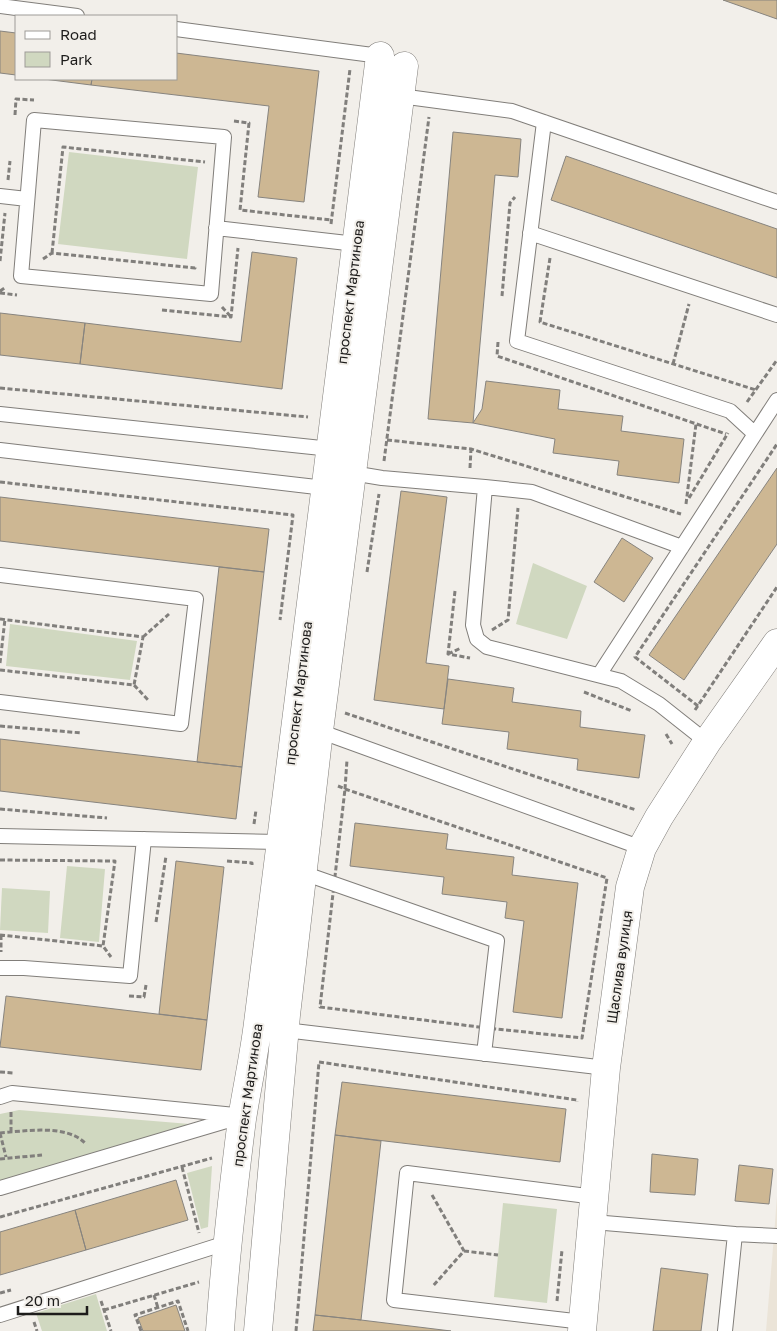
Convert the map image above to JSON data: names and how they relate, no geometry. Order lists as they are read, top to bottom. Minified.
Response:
{"streets":{"street":["проспект Мартинова","Щаслива вулиця"]},"legend":["Road","Park"],"scale_bar":"20 m"}
